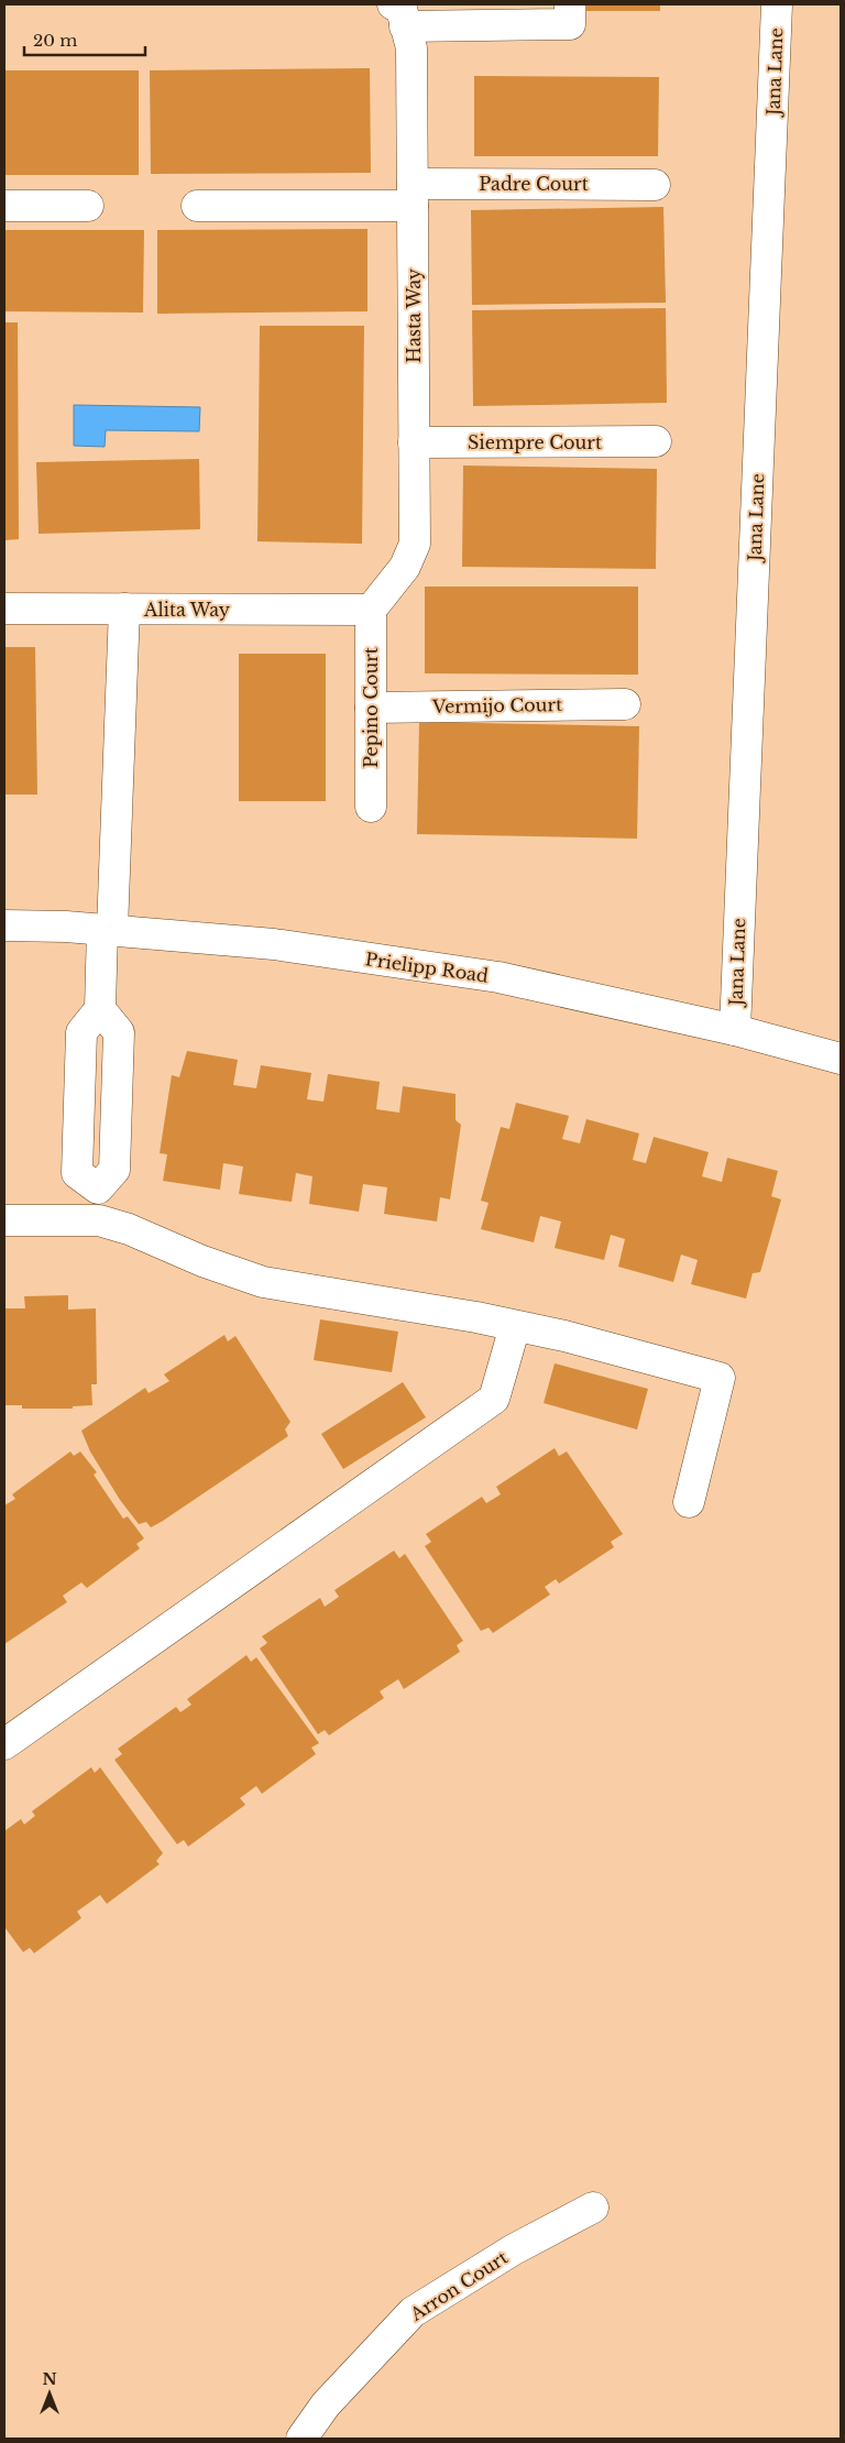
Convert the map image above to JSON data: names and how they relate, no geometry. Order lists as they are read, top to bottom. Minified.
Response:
{"streets":{"street":["Jana Lane","Padre Court","Hasta Way","Siempre Court","Alita Way","Vermijo Court","Pepino Court","Prielipp Road","Arron Court"]},"crossings":[["Jana Lane","Prielipp Road"],["Padre Court","Hasta Way"],["Hasta Way","Siempre Court"],["Hasta Way","Alita Way"],["Hasta Way","Pepino Court"],["Alita Way","Pepino Court"],["Vermijo Court","Pepino Court"]],"scale_bar":"20 m","north":"top"}
